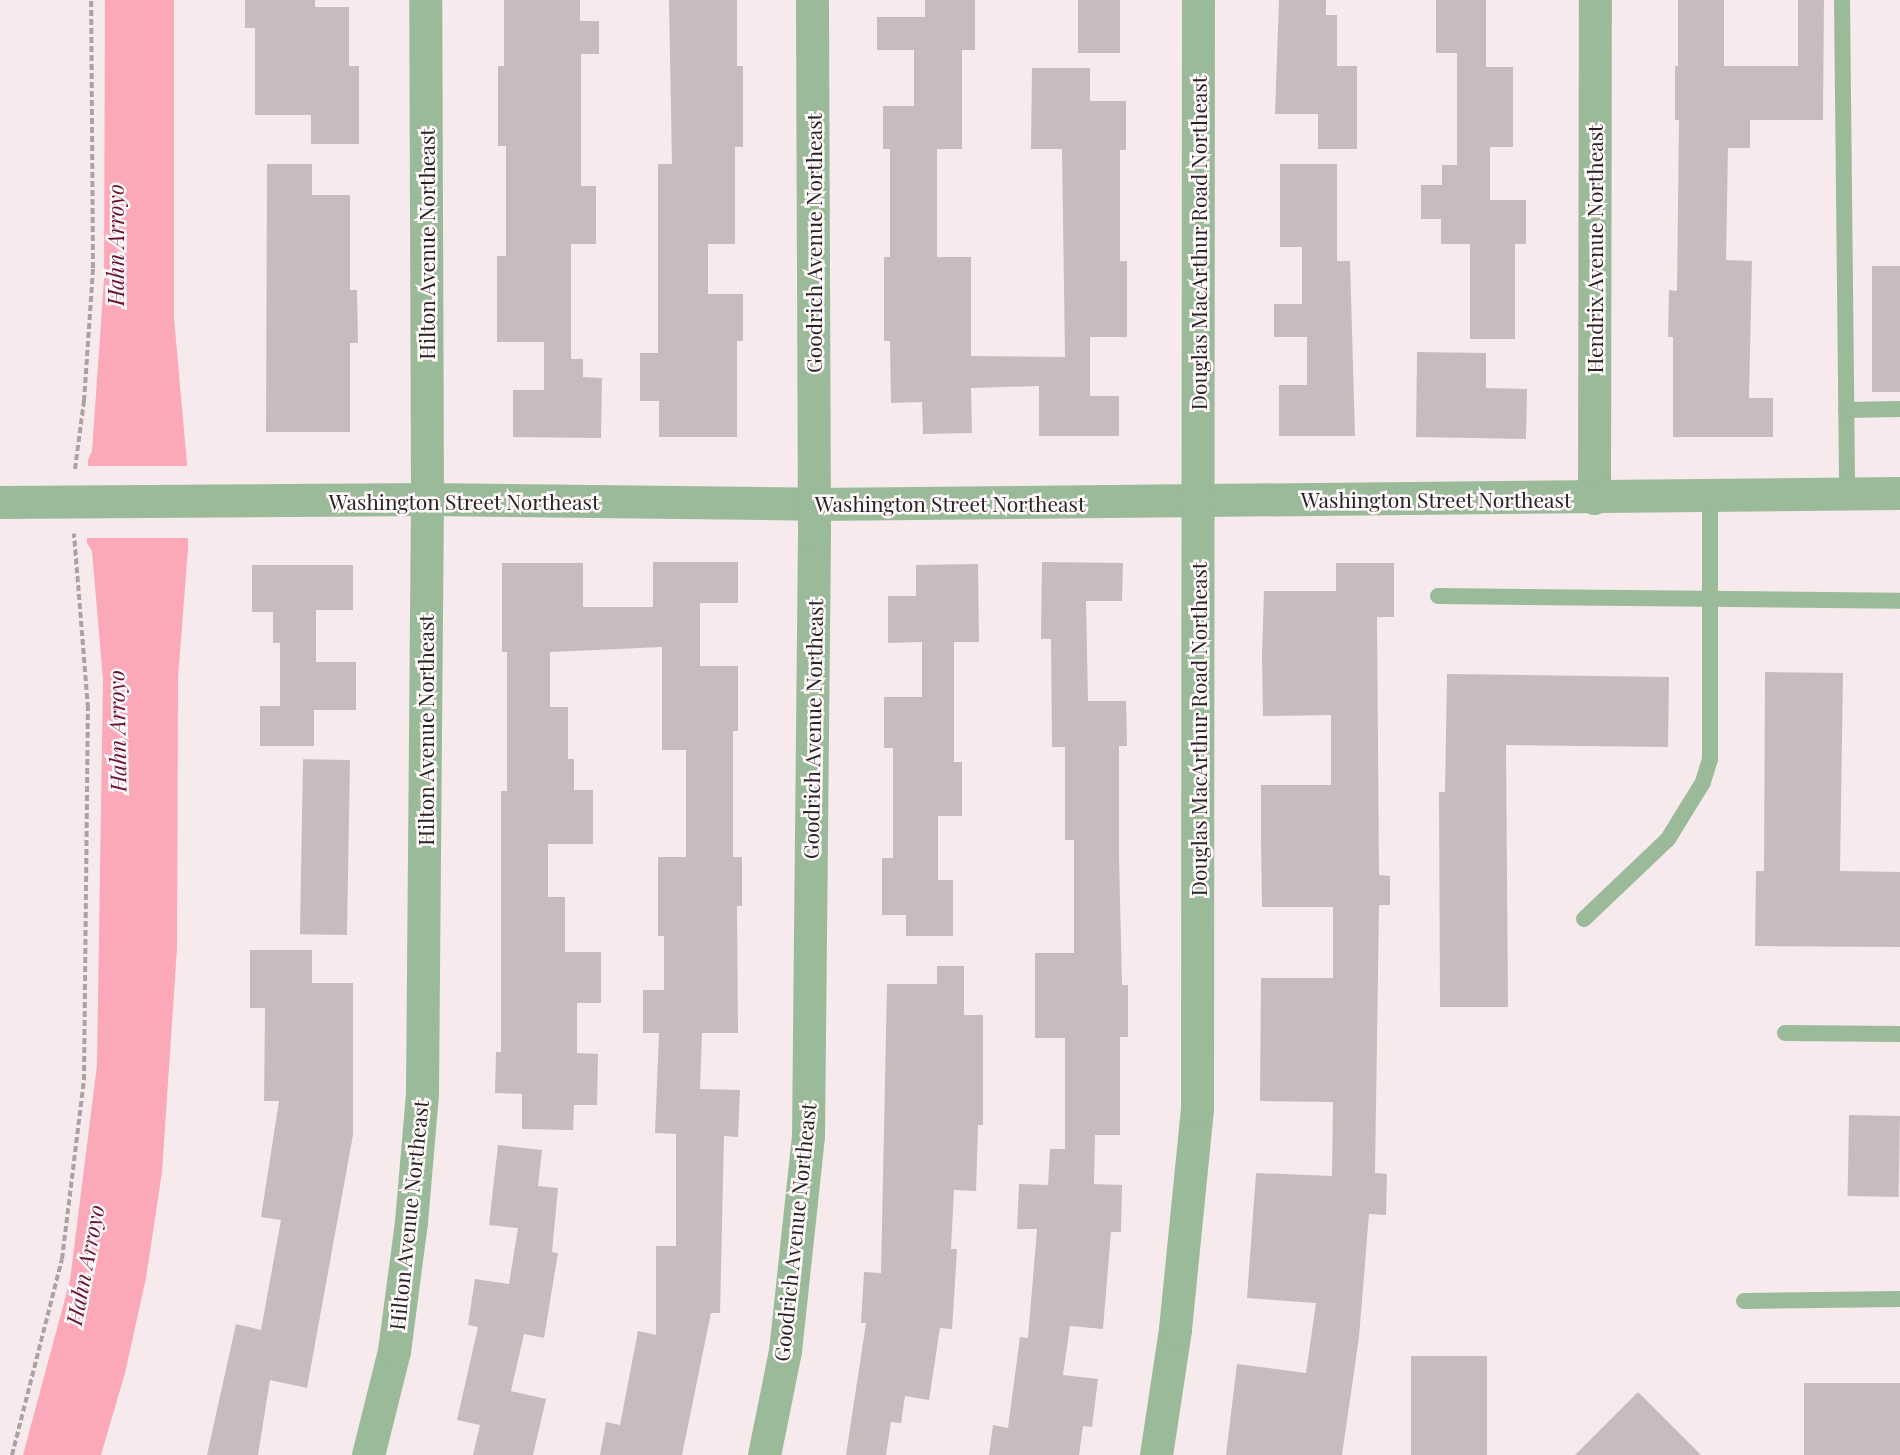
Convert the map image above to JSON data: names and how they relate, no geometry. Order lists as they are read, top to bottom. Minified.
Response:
{"streets":{"street":["Goodrich Avenue Northeast","Douglas MacArthur Road Northeast","Hilton Avenue Northeast","Hendrix Avenue Northeast","Washington Street Northeast"]},"crossings":[["Goodrich Avenue Northeast","Washington Street Northeast"],["Douglas MacArthur Road Northeast","Washington Street Northeast"],["Hilton Avenue Northeast","Washington Street Northeast"],["Hendrix Avenue Northeast","Washington Street Northeast"]],"water":["Hahn Arroyo"]}
